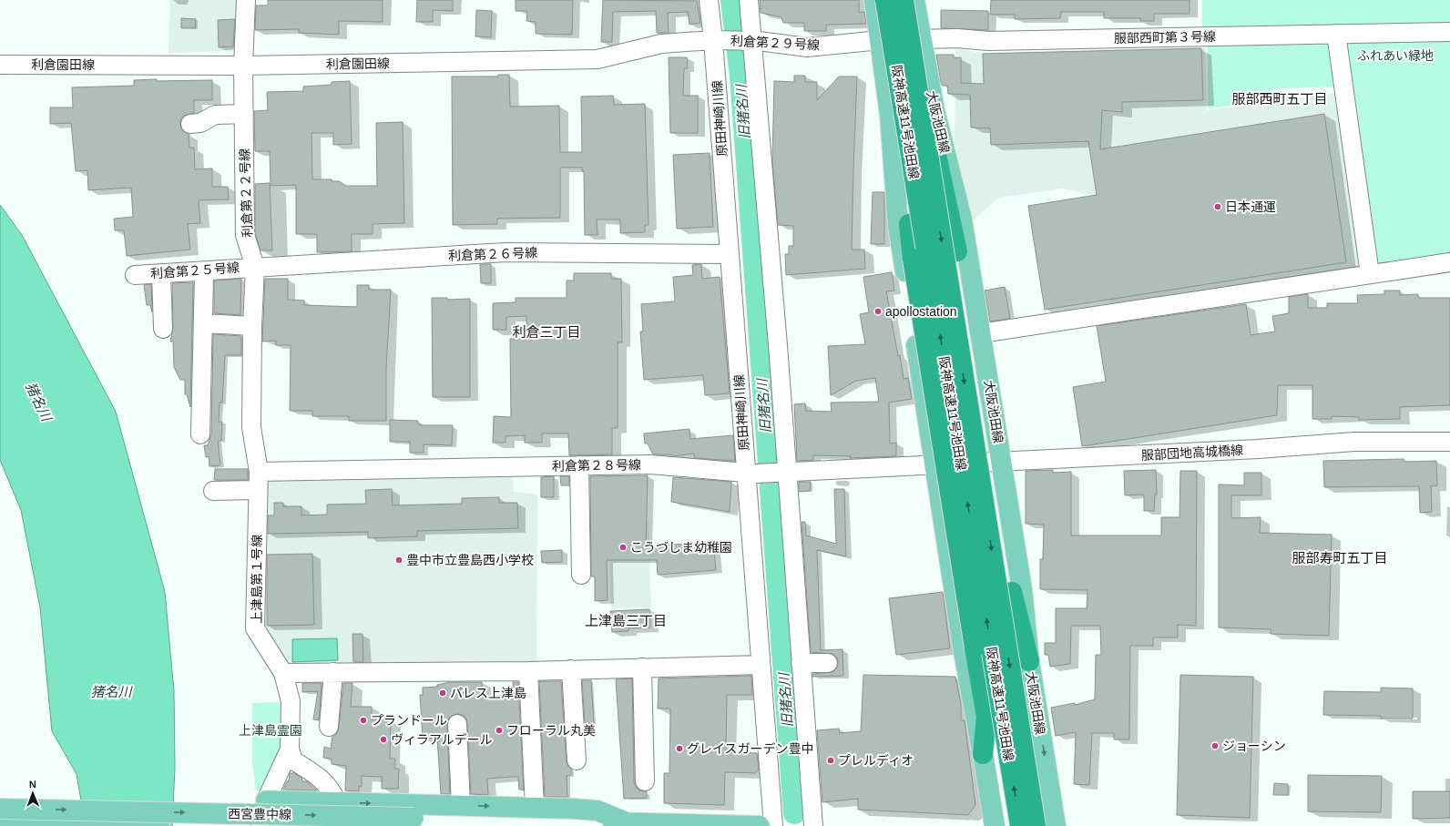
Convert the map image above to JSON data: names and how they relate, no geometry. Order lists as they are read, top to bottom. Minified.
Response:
{"streets":{"highway":["阪神高速11号池田線"],"main road":["大阪池田線","西宮豊中線"],"street":["服部西町第３号線","利倉第２９号線","利倉園田線","原田神崎川線","利倉第２２号線","利倉第２６号線","利倉第２５号線","服部団地高城橋線","利倉第２８号線","上津島第１号線"]},"crossings":[["服部西町第３号線","利倉第２９号線"],["服部西町第３号線","大阪池田線"],["利倉第２９号線","利倉園田線"],["利倉第２９号線","原田神崎川線"],["利倉園田線","原田神崎川線"],["利倉園田線","利倉第２２号線"],["原田神崎川線","利倉第２６号線"],["原田神崎川線","利倉第２８号線"],["大阪池田線","服部団地高城橋線"],["利倉第２２号線","利倉第２６号線"],["利倉第２２号線","利倉第２５号線"],["利倉第２２号線","利倉第２８号線"],["利倉第２２号線","上津島第１号線"],["利倉第２６号線","利倉第２５号線"],["服部団地高城橋線","利倉第２８号線"],["利倉第２８号線","上津島第１号線"]],"districts":["服部西町五丁目","利倉三丁目","服部寿町五丁目","上津島三丁目"],"water":["旧猪名川","猪名川"],"parks":["ふれあい緑地","上津島霊園"],"places":["日本通運","apollostation","こうづしま幼稚園","豊中市立豊島西小学校","パレス上津島","プランドール","フローラル丸美","ヴィラアルデール","ジョーシン","グレイスガーデン豊中","プレルディオ"],"north":"top"}
